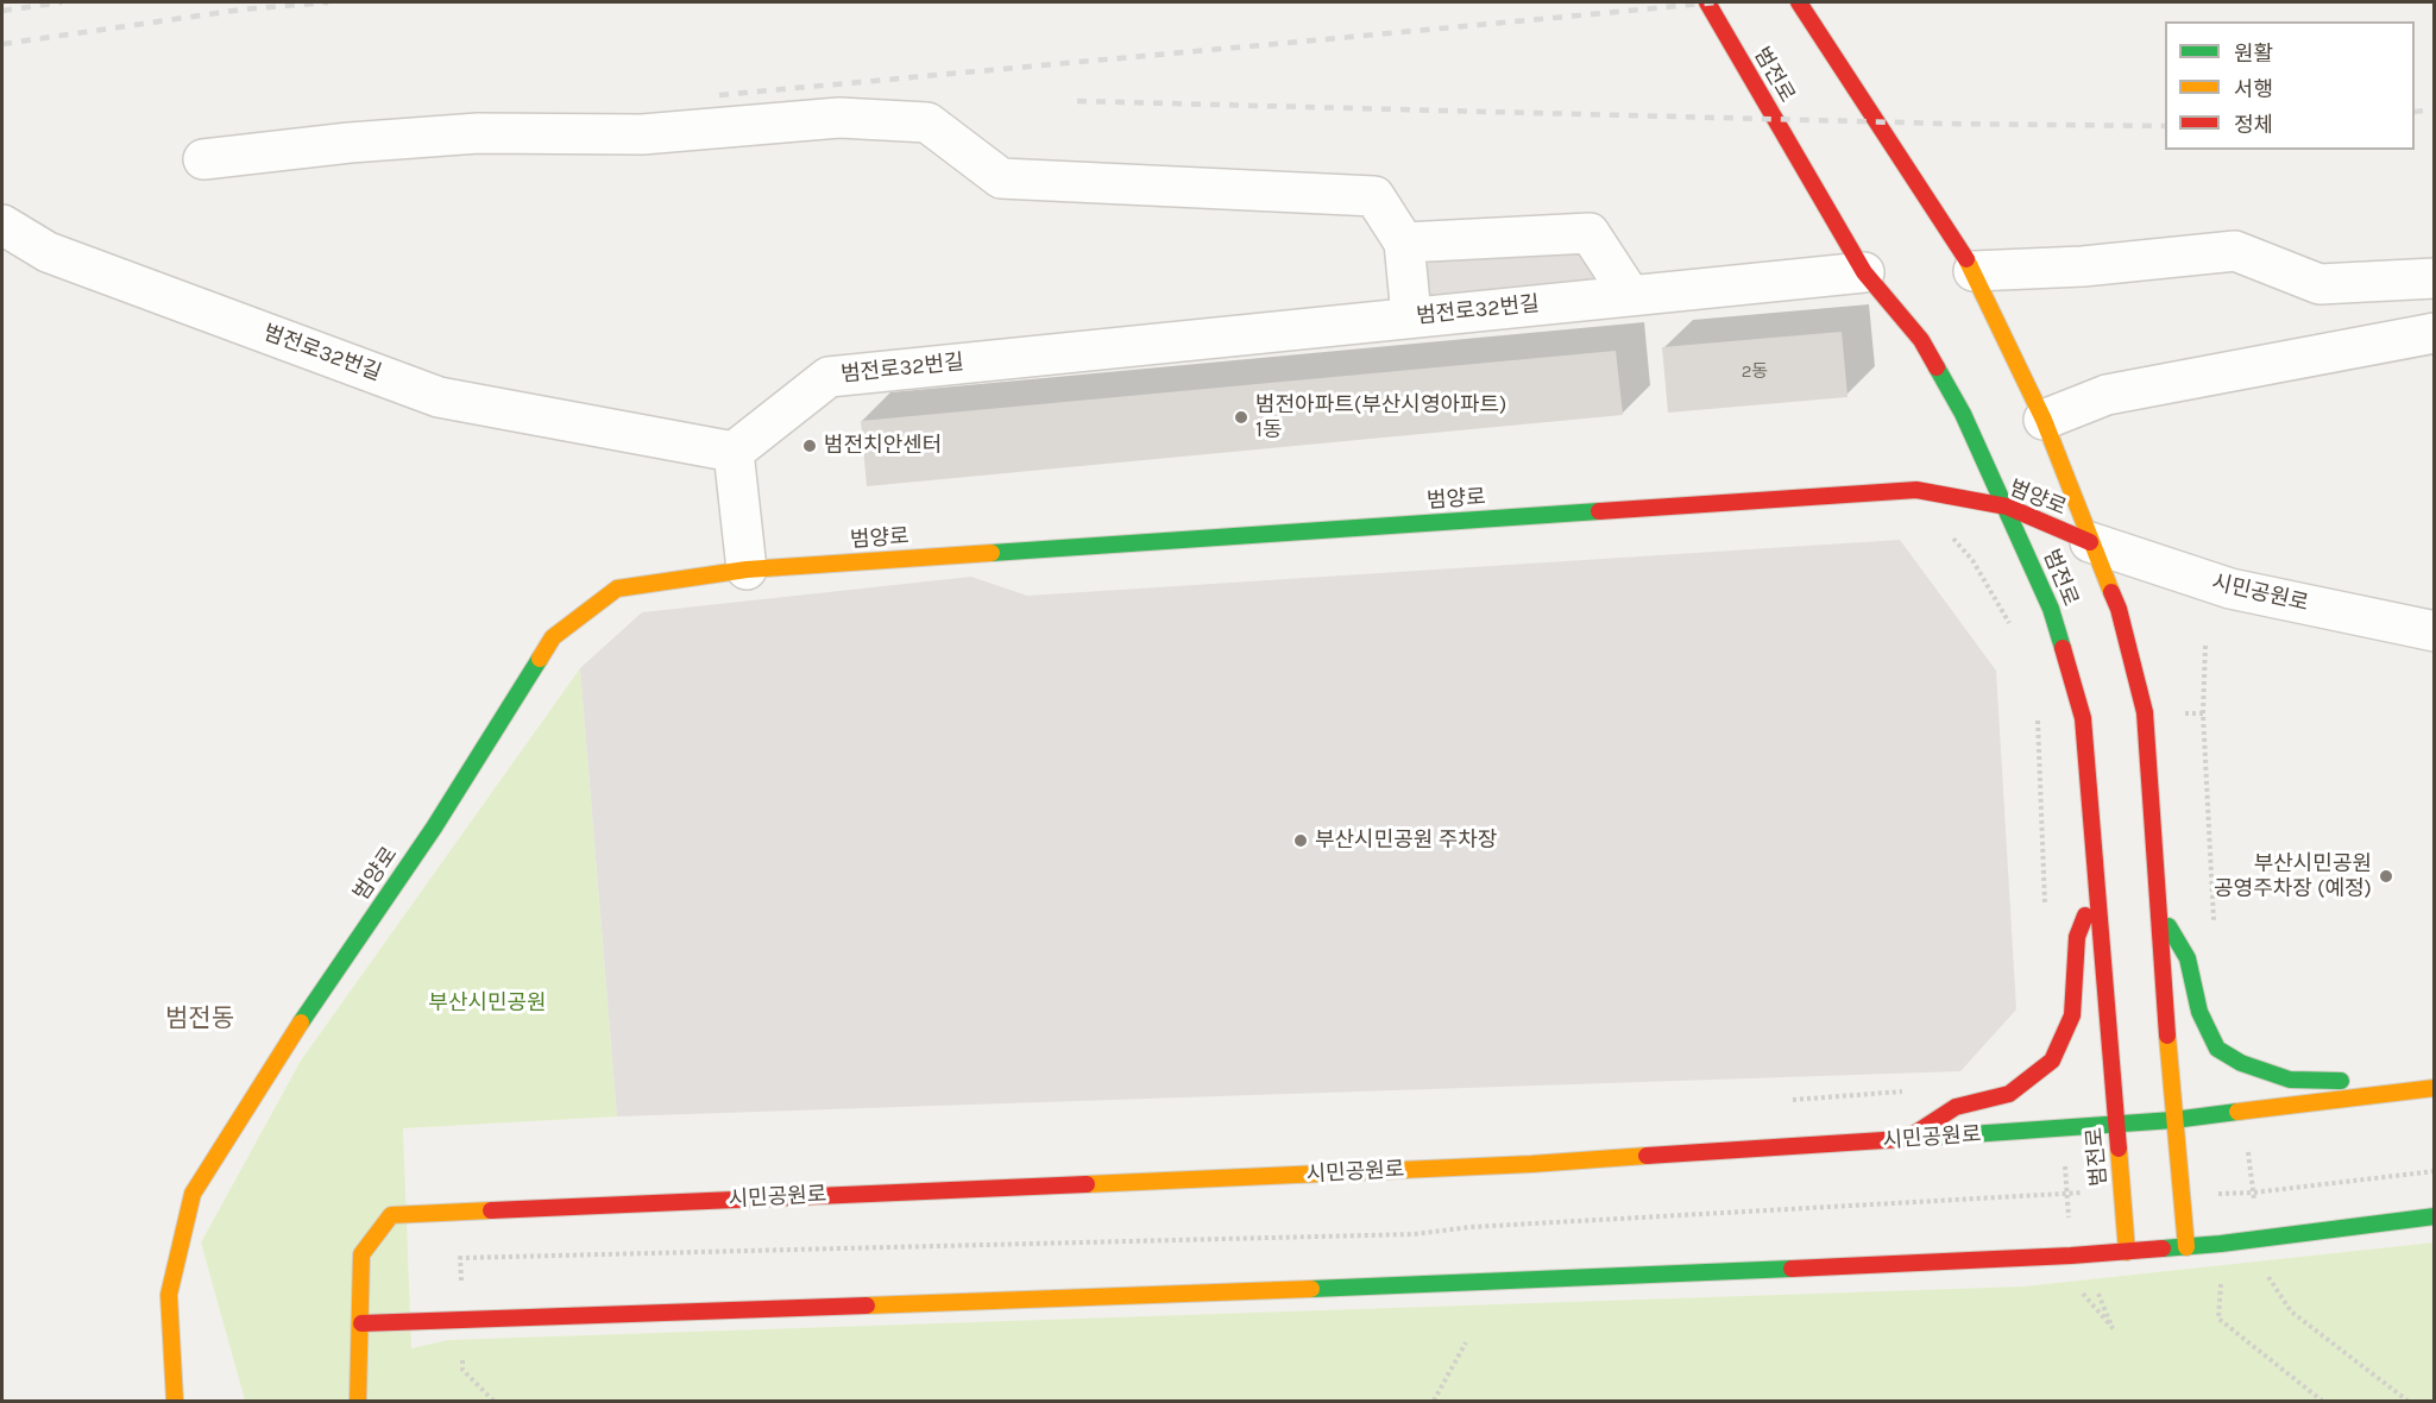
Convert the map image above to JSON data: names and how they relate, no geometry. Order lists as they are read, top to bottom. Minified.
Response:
{"streets":{"main road":["범전로","범양로","시민공원로"],"street":["범전로32번길"]},"crossings":[["범전로","범전로32번길"],["범전로","범양로"],["범전로","시민공원로"],["범양로","시민공원로"]],"districts":["범전동"],"parks":["부산시민공원"],"places":["범전아파트(부산시영아파트) 1동","범전치안센터","부산시민공원 주차장","부산시민공원 공영주차장 (예정)"],"house_numbers":["2동"],"legend":["원활","서행","정체"]}
